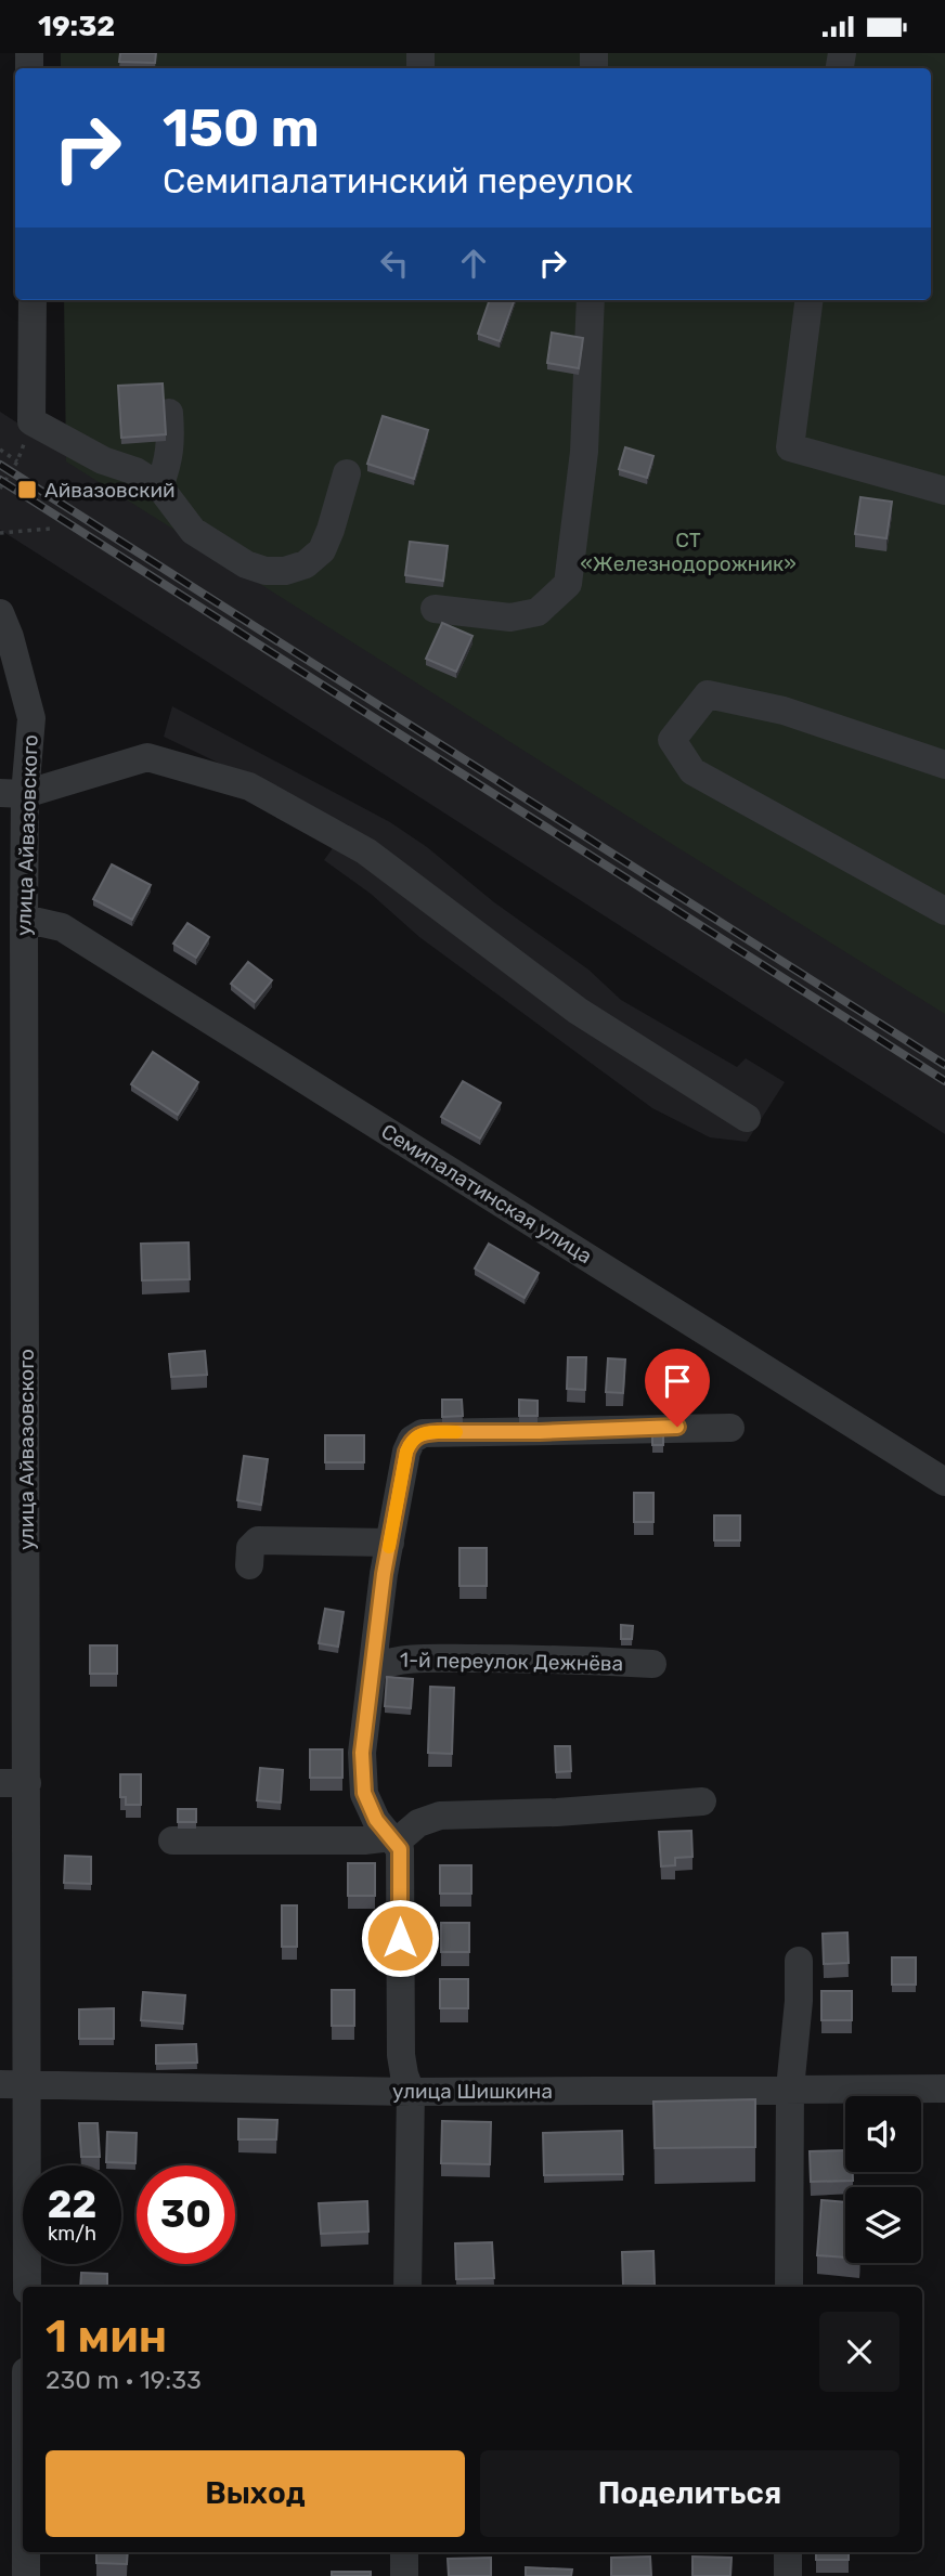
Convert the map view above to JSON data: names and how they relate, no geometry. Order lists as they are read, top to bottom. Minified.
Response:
{"streets":{"street":["улица Айвазовского","Семипалатинская улица","1-й переулок Дежнёва","улица Шишкина"]},"crossings":[["улица Айвазовского","Семипалатинская улица"],["улица Айвазовского","улица Шишкина"]],"parks":["СТ «Железнодорожник»"],"places":{"transit":["Айвазовский"]},"page":{"status":"19:32","turn":["150 m","Семипалатинский переулок"],"speed":"22 km/h","limit":"30","heading":["1 мин","230 m · 19:33"],"buttons":["Выход","Поделиться"]}}
